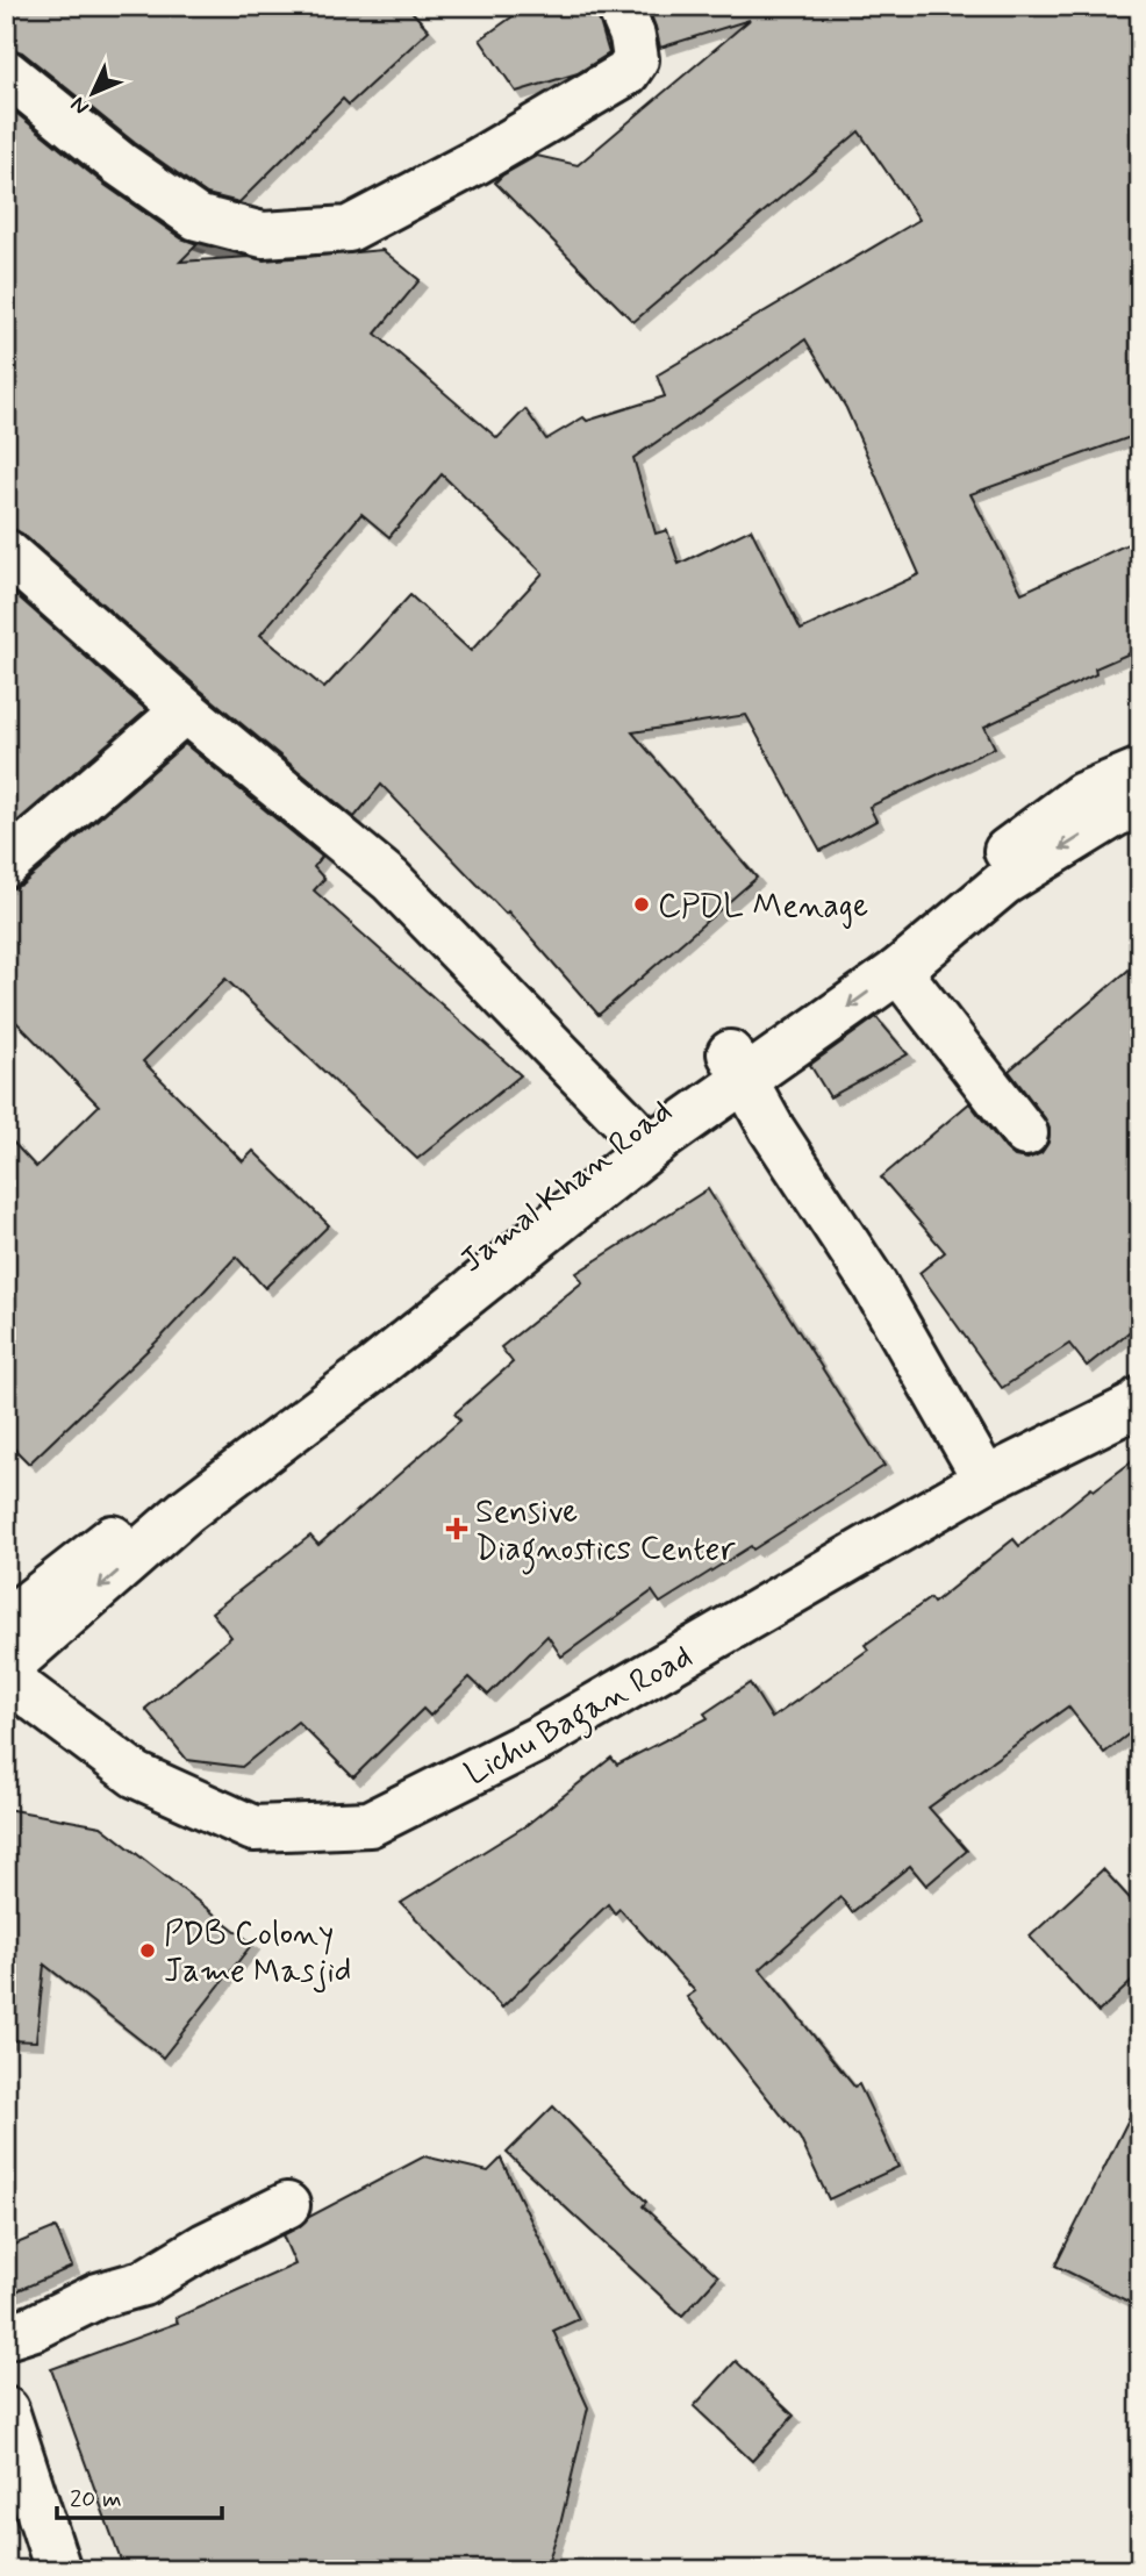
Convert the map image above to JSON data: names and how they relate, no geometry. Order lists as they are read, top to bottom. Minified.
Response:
{"streets":{"street":["Jamal Khan Road","Lichu Bagan Road"]},"places":{"other":["CPDL Menage","PDB Colony Jame Masjid"],"health":["Sensive Diagnostics Center"]},"scale_bar":"20 m","north":"bottom left"}
